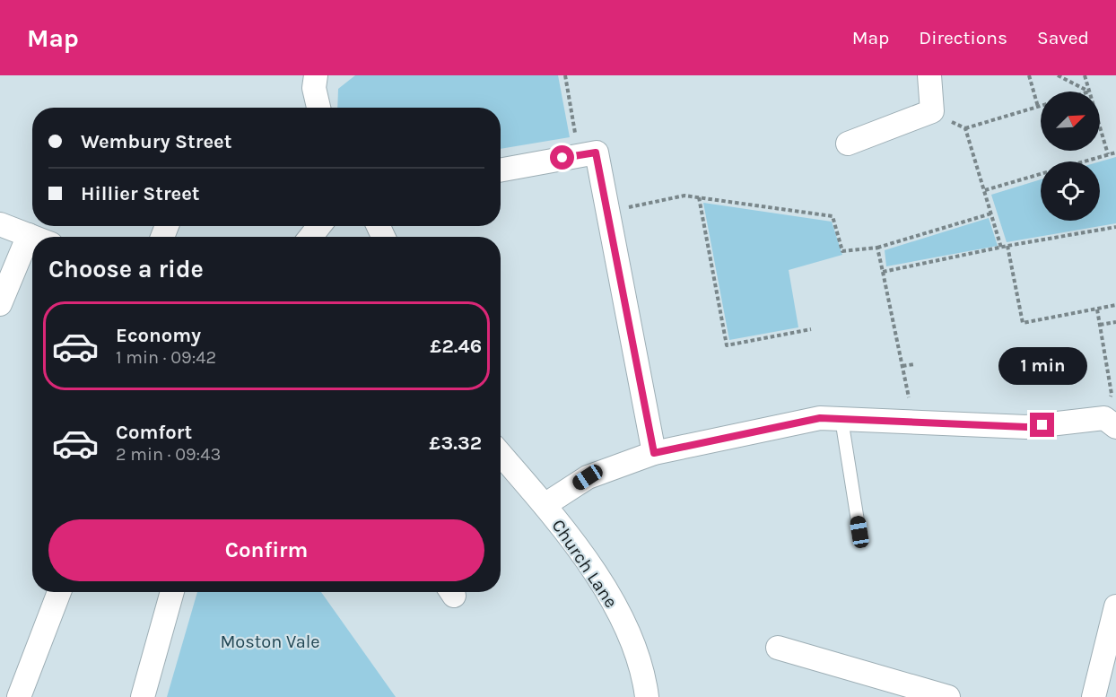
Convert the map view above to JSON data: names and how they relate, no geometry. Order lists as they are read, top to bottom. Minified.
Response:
{"streets":{"street":["Church Lane"]},"parks":["Moston Vale"],"north":"top right","page":{"header":"Map","nav":["Map","Directions","Saved"],"banner":["Wembury Street","Hillier Street"],"heading":"Choose a ride","list":[{"name":"Economy","note":"1 min · 09:42","value":"£2.46"},{"name":"Comfort","note":"2 min · 09:43","value":"£3.32"}],"bubble":"1 min","buttons":"Confirm"}}
